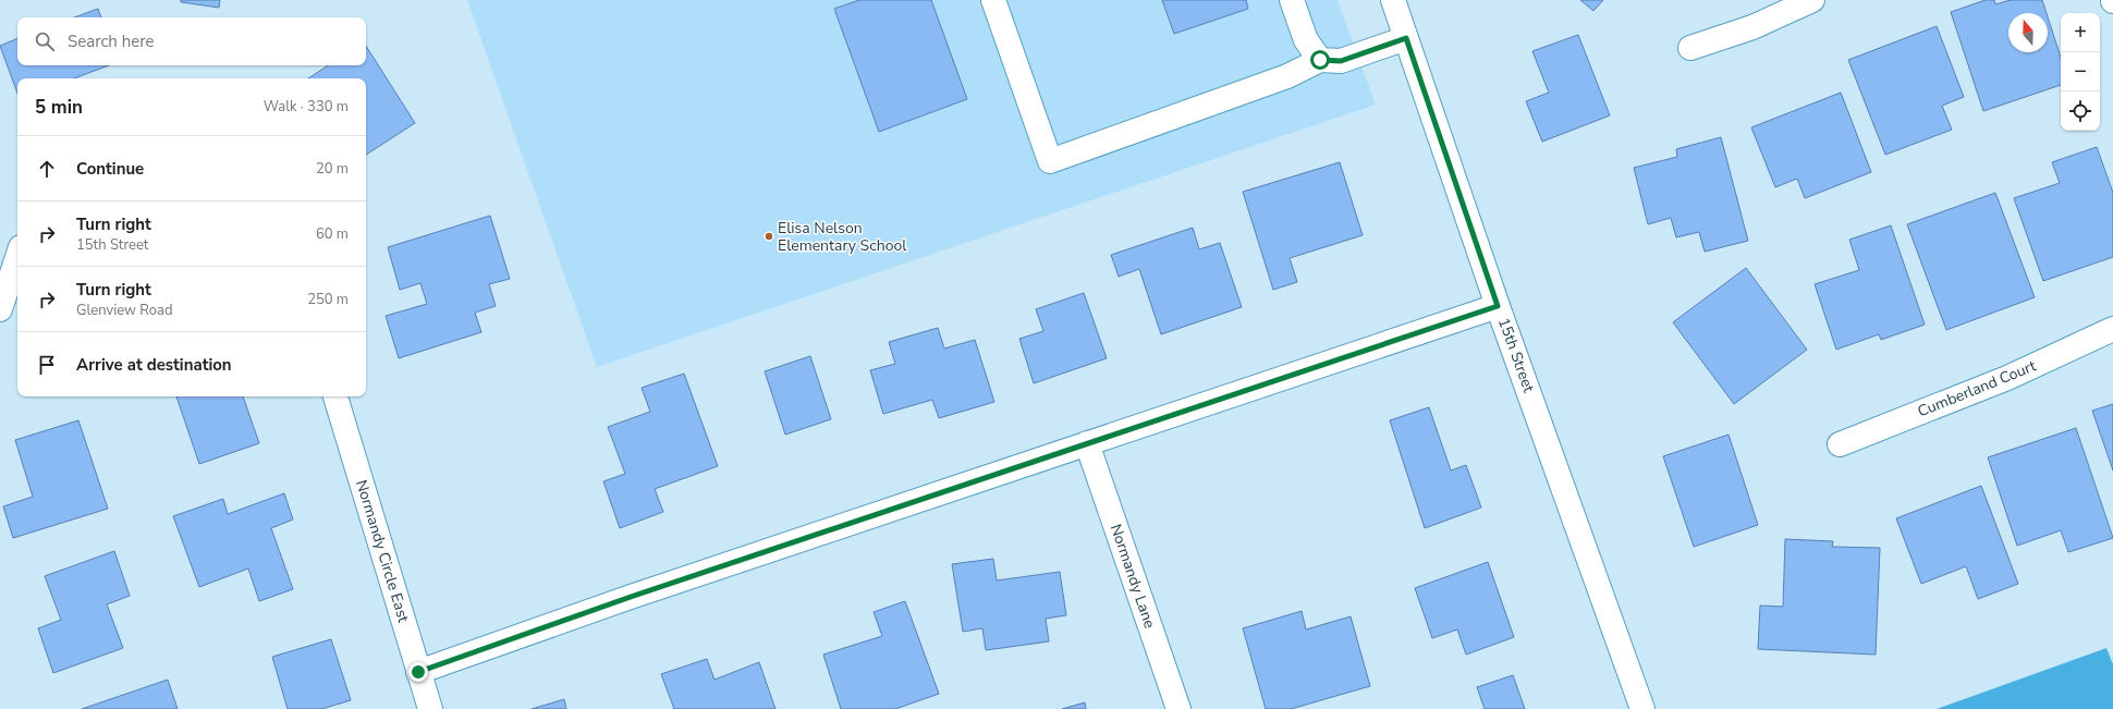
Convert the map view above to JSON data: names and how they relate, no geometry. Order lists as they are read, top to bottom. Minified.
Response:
{"streets":{"street":["15th Street","Cumberland Court","Normandy Circle East","Normandy Lane"]},"places":["Elisa Nelson Elementary School"],"north":"top","page":{"map_buttons":["+","−"],"search":"Search here","heading":["5 min","Walk · 330 m"],"list":[["Continue","20 m"],["Turn right","15th Street","60 m"],["Turn right","Glenview Road","250 m"],"Arrive at destination"]}}
